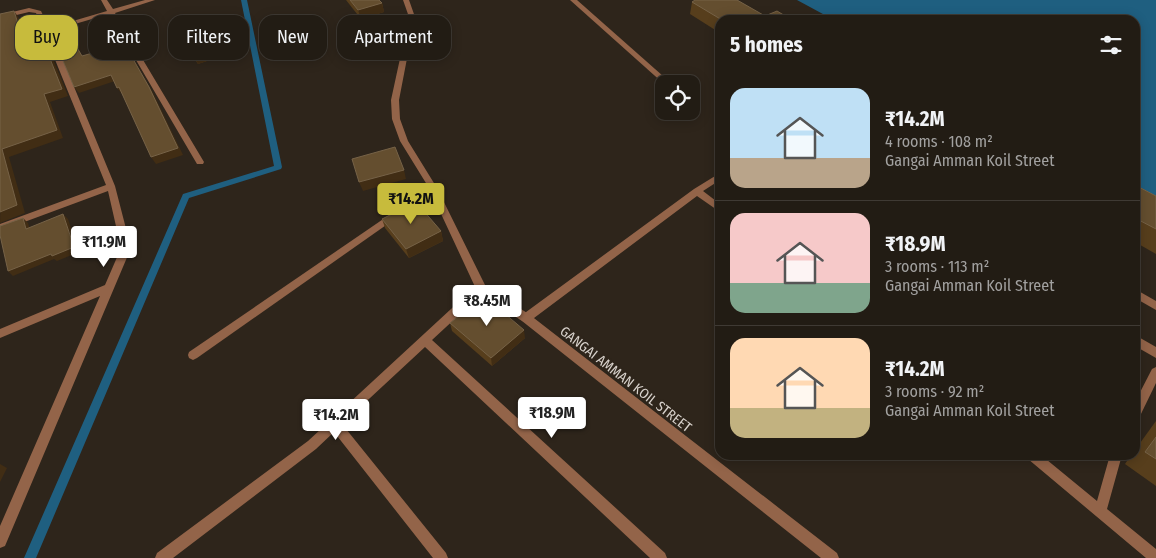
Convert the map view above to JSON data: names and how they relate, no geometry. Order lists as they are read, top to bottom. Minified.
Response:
{"streets":{"street":["GANGAI AMMAN KOIL STREET"]},"page":{"chip":["Buy","Rent","Filters","New","Apartment"],"heading":"5 homes","list":[{"name":"₹14.2M","note":"4 rooms · 108 m² · Gangai Amman Koil Street"},{"name":"₹18.9M","note":"3 rooms · 113 m² · Gangai Amman Koil Street"},{"name":"₹14.2M","note":"3 rooms · 92 m² · Gangai Amman Koil Street"}],"price":["₹14.2M","₹11.9M","₹8.45M","₹18.9M","₹14.2M"]}}
